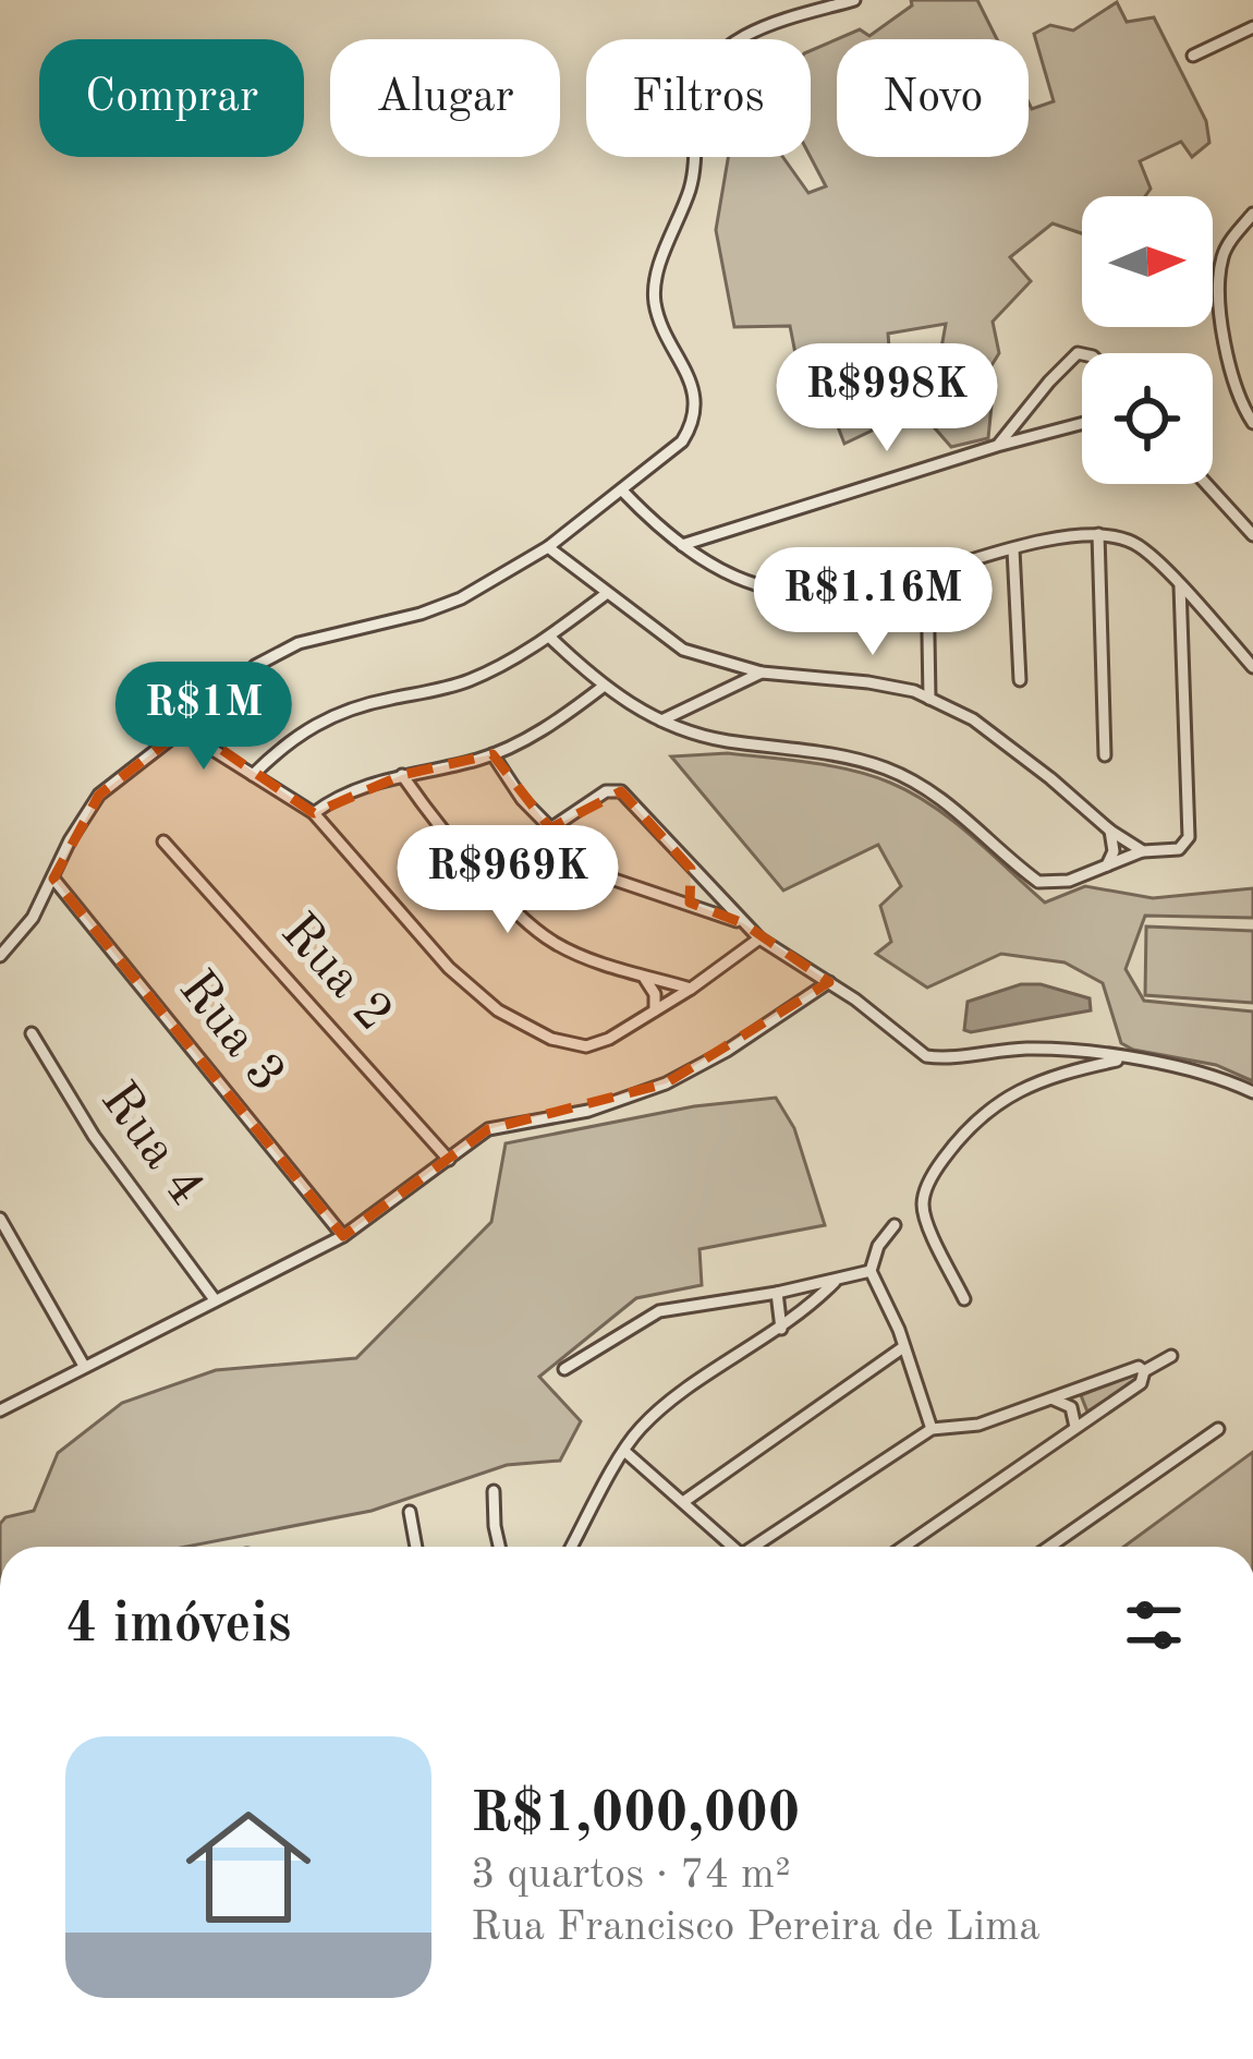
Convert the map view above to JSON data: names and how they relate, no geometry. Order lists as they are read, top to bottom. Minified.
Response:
{"streets":{"street":["Rua 2","Rua 3","Rua 4"]},"north":"right","page":{"chip":["Comprar","Alugar","Filtros","Novo"],"price":["R$998K","R$1.16M","R$1M","R$969K"],"heading":"4 imóveis","list":[{"name":"R$1,000,000","note":"3 quartos · 74 m² · Rua Francisco Pereira de Lima"}]}}
